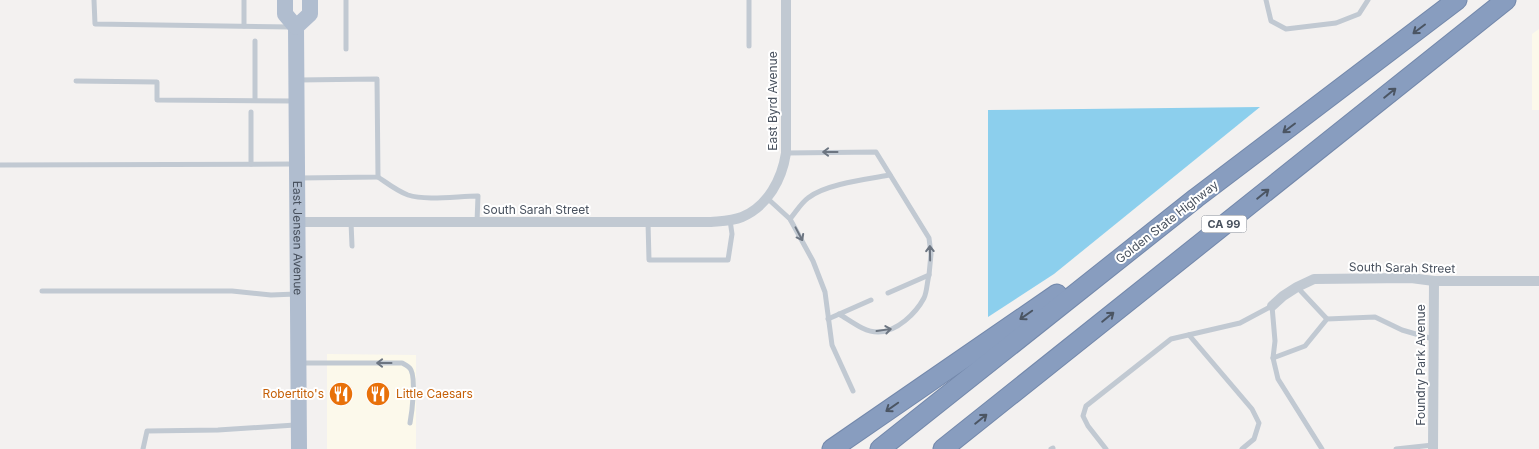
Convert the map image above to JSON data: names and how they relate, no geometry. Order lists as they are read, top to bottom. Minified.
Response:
{"streets":{"highway":["Golden State Highway","CA 99"],"main road":["East Jensen Avenue"],"street":["East Byrd Avenue","South Sarah Street","Foundry Park Avenue"]},"crossings":[["East Byrd Avenue","South Sarah Street"],["South Sarah Street","East Jensen Avenue"],["South Sarah Street","Foundry Park Avenue"]],"places":{"restaurant":["Robertito's","Little Caesars"]}}
